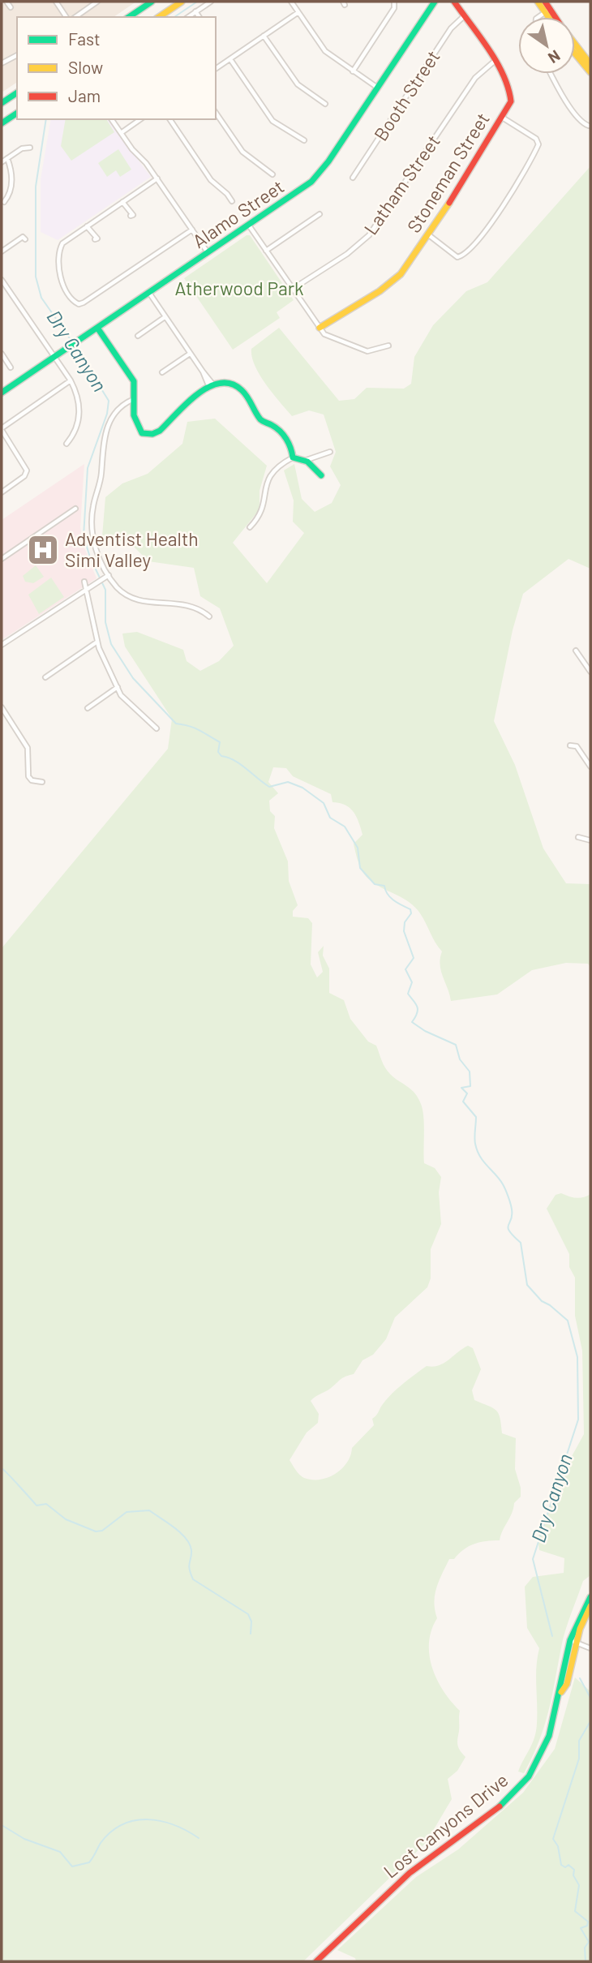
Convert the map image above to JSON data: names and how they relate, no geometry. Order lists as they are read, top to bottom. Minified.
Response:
{"streets":{"main road":["Stoneman Street","Alamo Street","Lost Canyons Drive"],"street":["Booth Street","Latham Street"]},"crossings":[["Booth Street","Stoneman Street"],["Stoneman Street","Latham Street"]],"water":["Dry Canyon"],"parks":["Atherwood Park"],"places":{"hospital":["Adventist Health Simi Valley"]},"legend":["Fast","Slow","Jam"],"north":"bottom right"}
